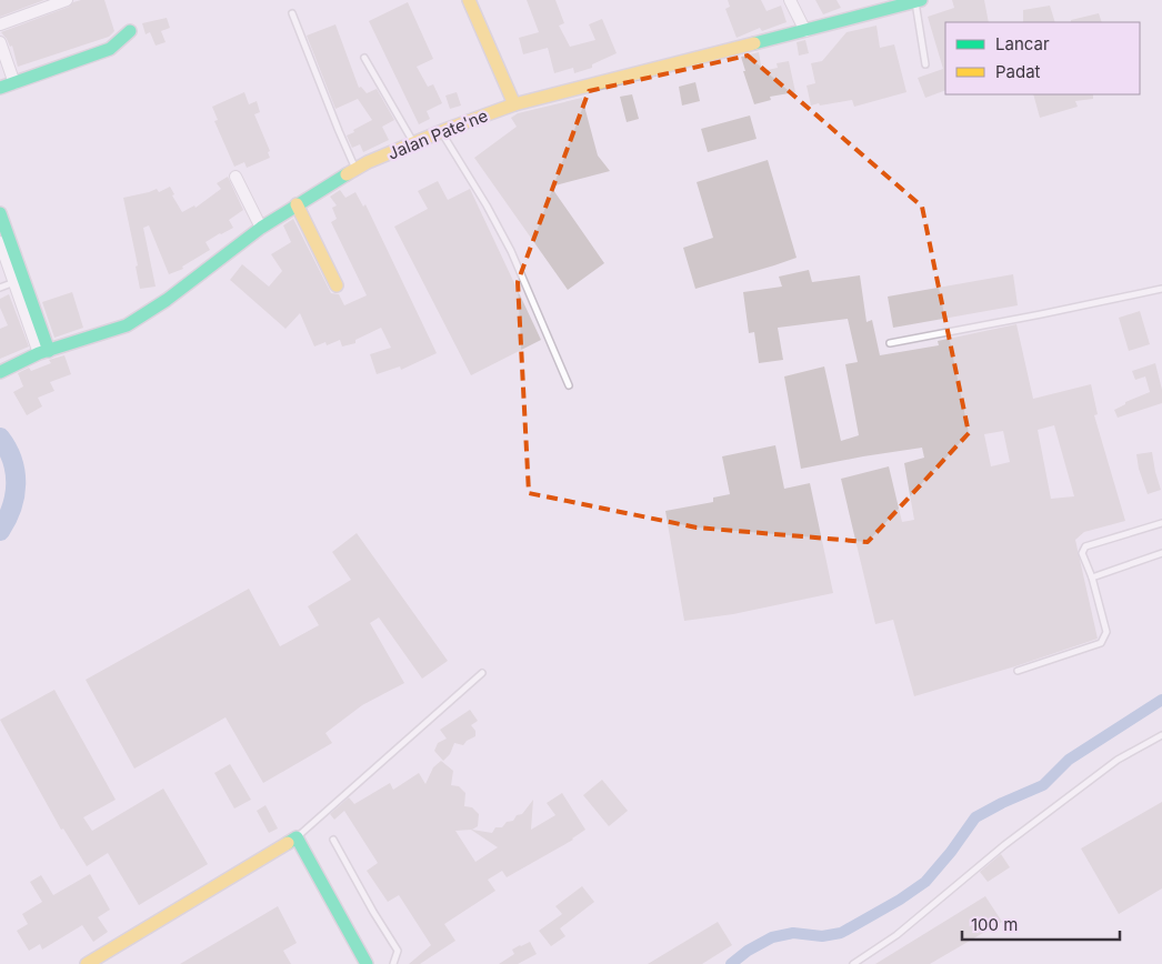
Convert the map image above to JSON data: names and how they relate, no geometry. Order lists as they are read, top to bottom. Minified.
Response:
{"streets":{"street":["Jalan Pate'ne"]},"legend":["Lancar","Padat"],"scale_bar":"100 m"}
